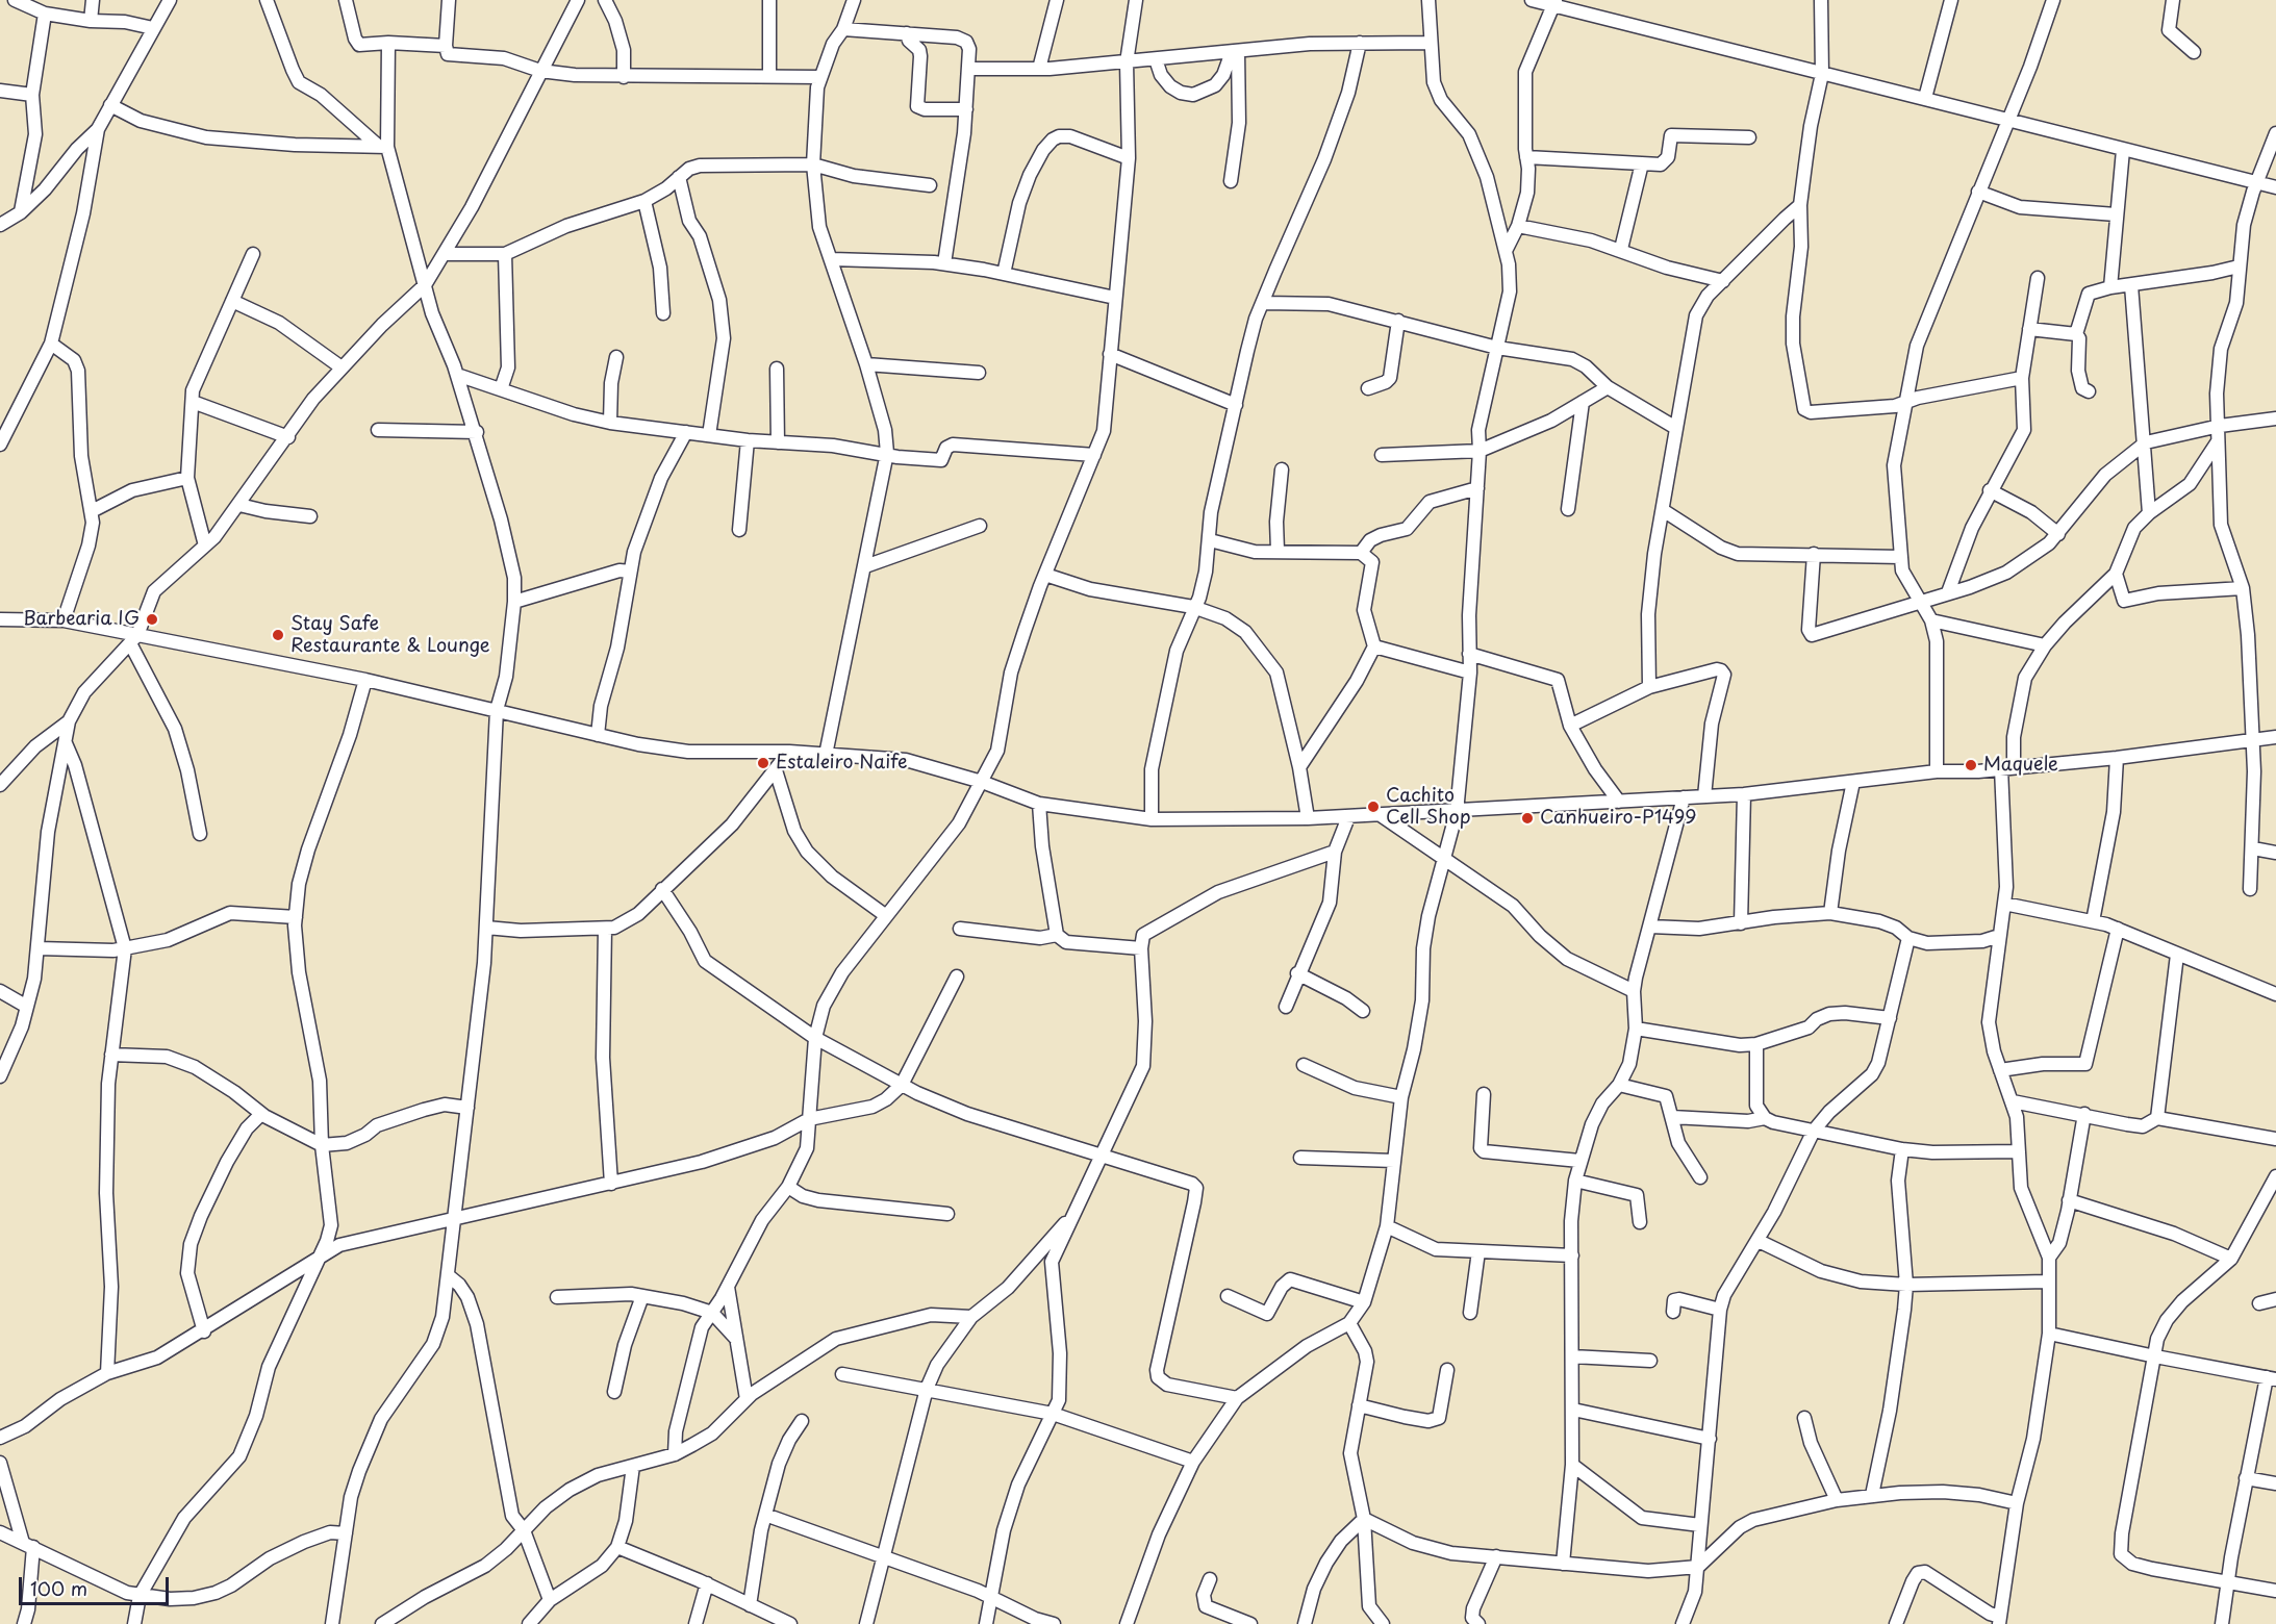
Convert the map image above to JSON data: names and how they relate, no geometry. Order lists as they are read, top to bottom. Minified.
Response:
{"places":["Barbearia IG","Stay Safe Restaurante & Lounge","Estaleiro Naife","Maquele","Cachito Cell Shop","Canhueiro-P1499"],"scale_bar":"100 m"}
